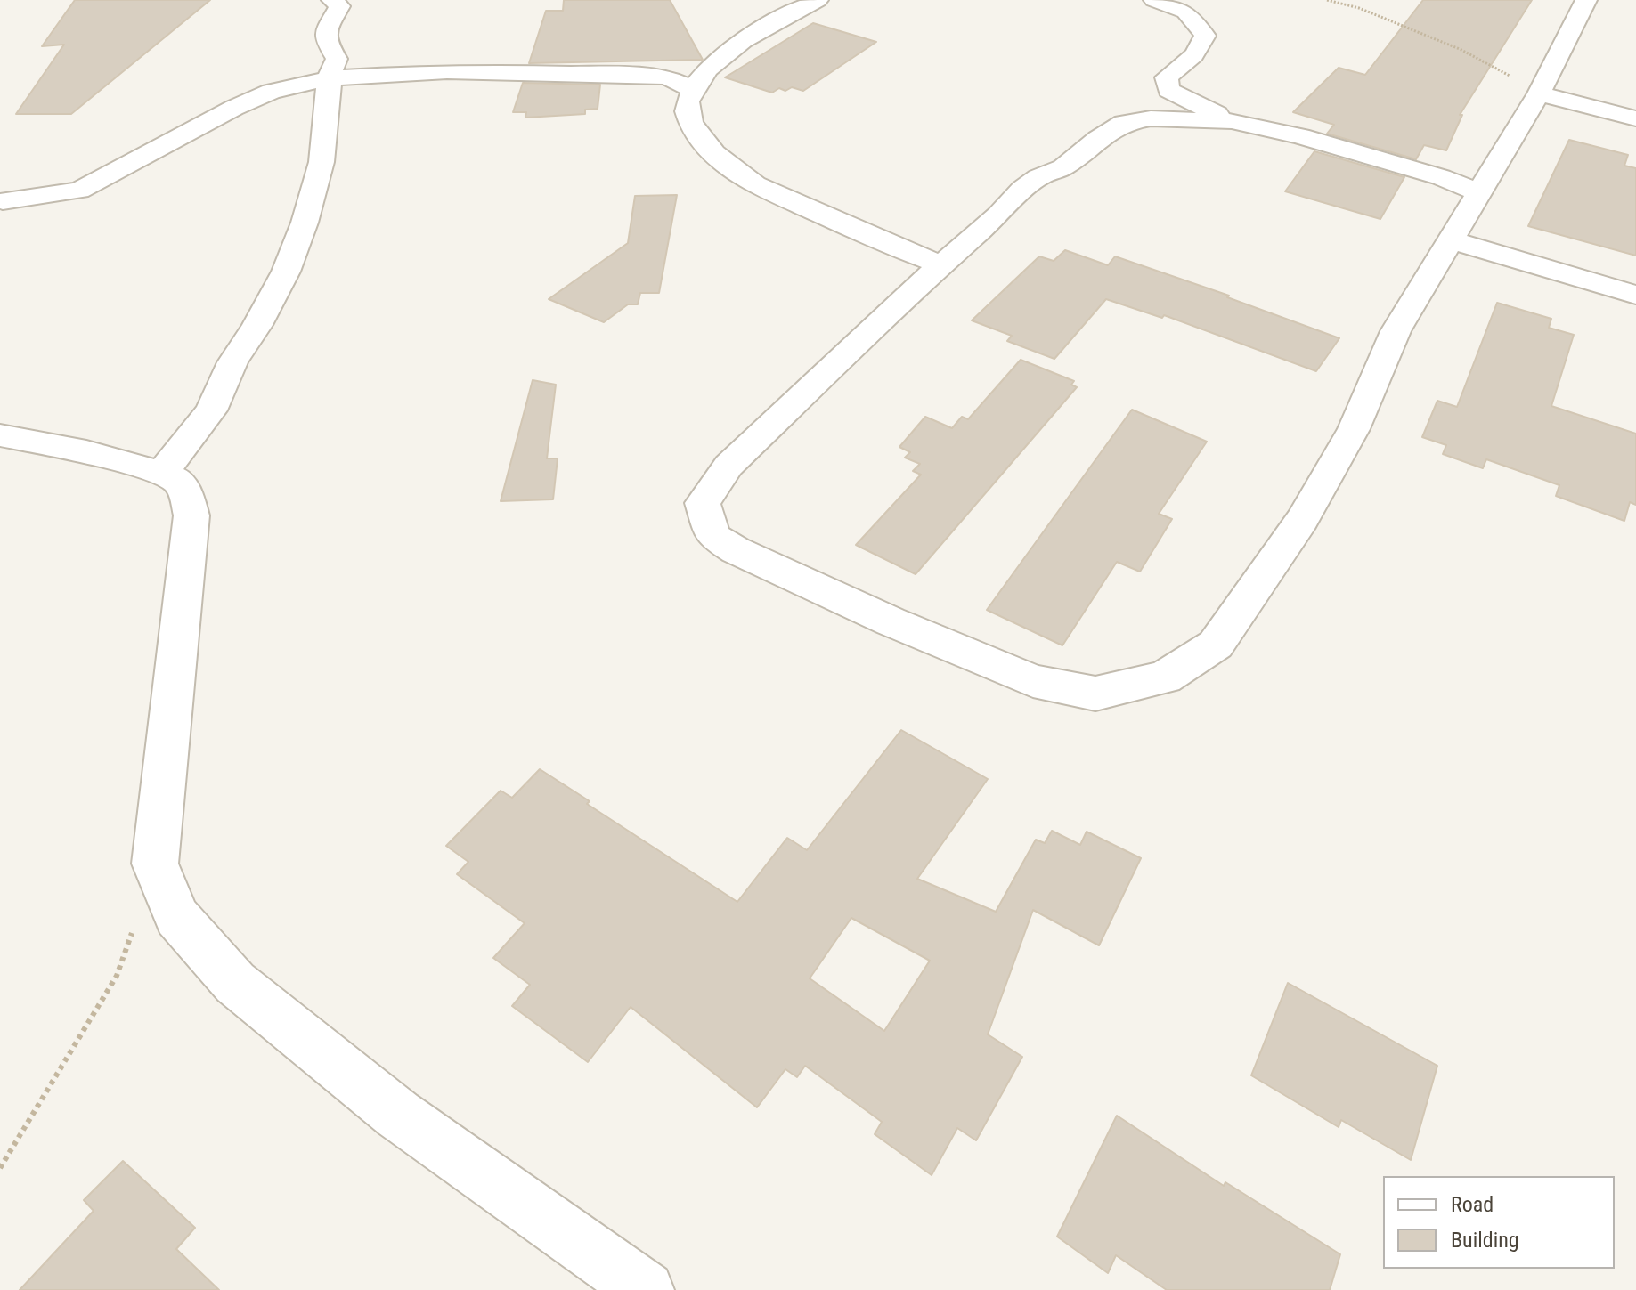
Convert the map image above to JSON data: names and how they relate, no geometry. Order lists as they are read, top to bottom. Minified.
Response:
{"legend":["Road","Building"]}
